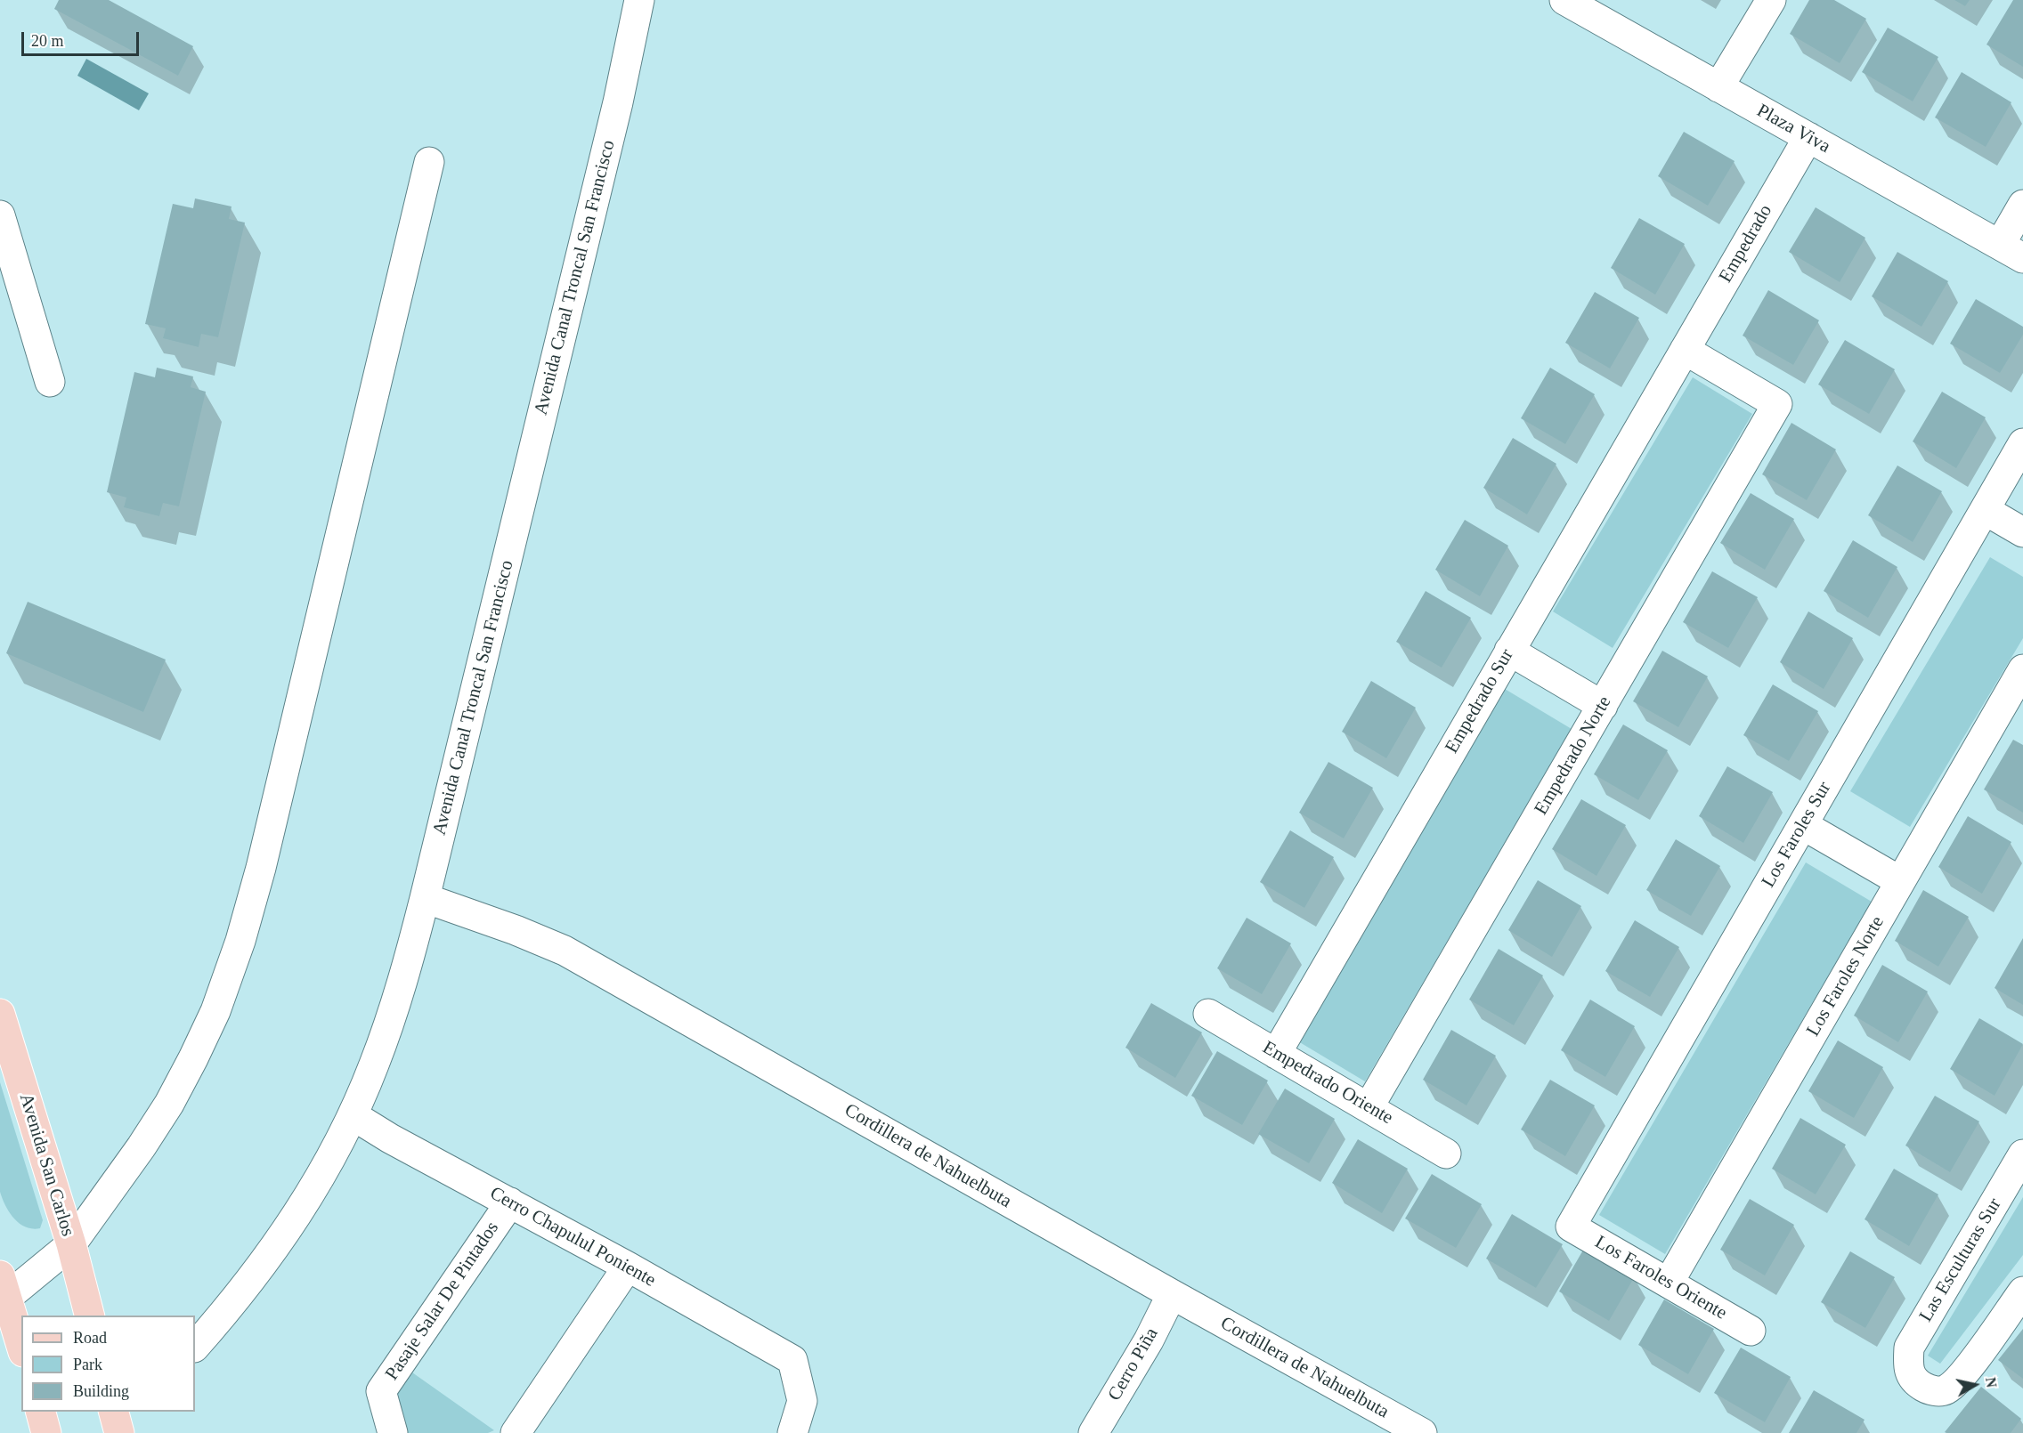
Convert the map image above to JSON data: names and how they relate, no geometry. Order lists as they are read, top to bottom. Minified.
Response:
{"streets":{"main road":["Avenida San Carlos"],"street":["Plaza Viva","Empedrado","Avenida Canal Troncal San Francisco","Empedrado Sur","Empedrado Norte","Los Faroles Sur","Los Faroles Norte","Empedrado Oriente","Cordillera de Nahuelbuta","Cerro Chapulul Poniente","Las Esculturas Sur","Los Faroles Oriente","Pasaje Salar De Pintados","Cerro Piña"]},"crossings":[["Plaza Viva","Empedrado"],["Empedrado","Empedrado Sur"],["Empedrado","Empedrado Norte"],["Avenida Canal Troncal San Francisco","Cordillera de Nahuelbuta"],["Avenida Canal Troncal San Francisco","Cerro Chapulul Poniente"],["Empedrado Sur","Empedrado Norte"],["Empedrado Sur","Empedrado Oriente"],["Empedrado Norte","Empedrado Oriente"],["Los Faroles Sur","Los Faroles Oriente"],["Los Faroles Norte","Los Faroles Oriente"],["Cordillera de Nahuelbuta","Cerro Piña"],["Cerro Chapulul Poniente","Pasaje Salar De Pintados"]],"legend":["Road","Park","Building"],"scale_bar":"20 m","north":"right"}
